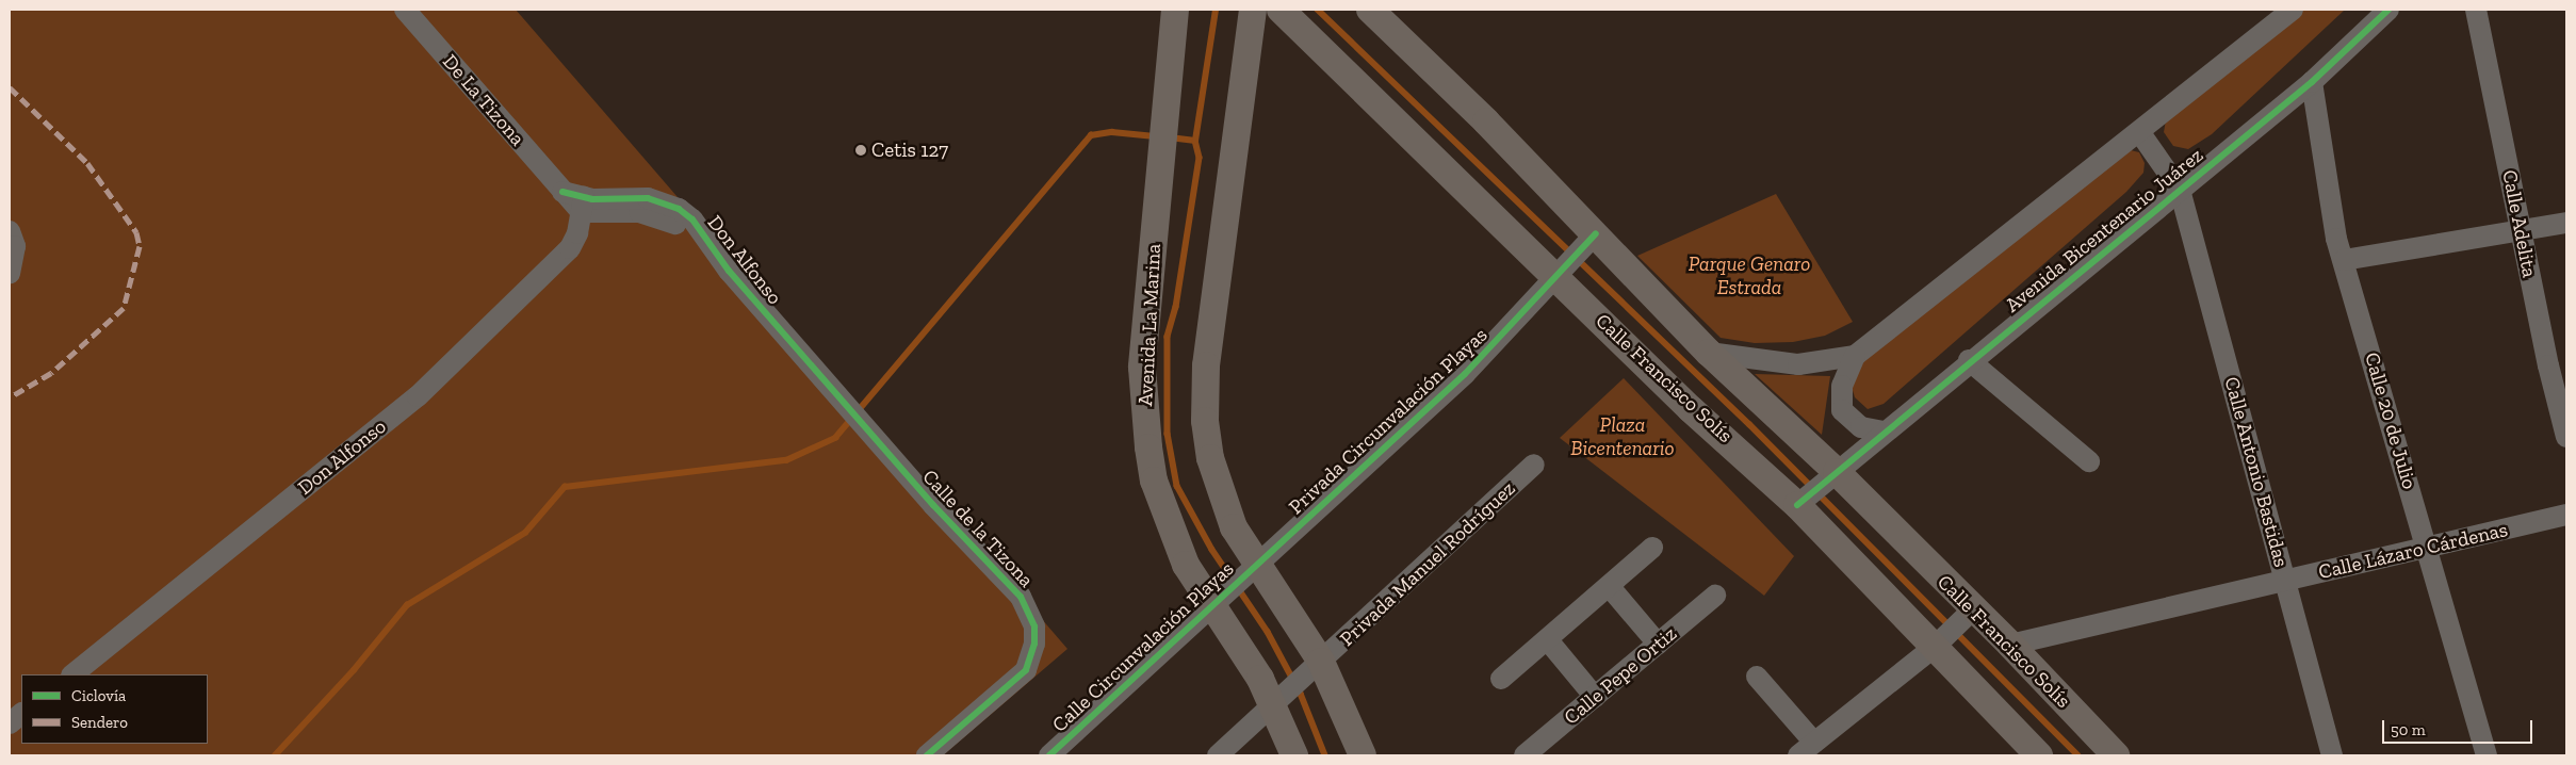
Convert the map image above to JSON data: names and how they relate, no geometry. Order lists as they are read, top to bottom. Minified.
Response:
{"streets":{"main road":["Avenida La Marina","Calle Francisco Solís"],"street":["De La Tizona","Calle Adelita","Avenida Bicentenario Juárez","Don Alfonso","Privada Circunvalación Playas","Calle 20 de Julio","Calle Antonio Bastidas","Calle de la Tizona","Calle Lázaro Cárdenas","Privada Manuel Rodríguez","Calle Circunvalación Playas","Calle Pepe Ortiz"]},"crossings":[["De La Tizona","Don Alfonso"],["Avenida Bicentenario Juárez","Calle Francisco Solís"],["Avenida Bicentenario Juárez","Calle 20 de Julio"],["Avenida Bicentenario Juárez","Calle Antonio Bastidas"],["Don Alfonso","Calle de la Tizona"],["Avenida La Marina","Calle Circunvalación Playas"],["Calle Francisco Solís","Privada Circunvalación Playas"],["Calle Francisco Solís","Calle Lázaro Cárdenas"],["Privada Circunvalación Playas","Calle Circunvalación Playas"],["Calle 20 de Julio","Calle Lázaro Cárdenas"],["Calle Antonio Bastidas","Calle Lázaro Cárdenas"]],"parks":["Parque Genaro Estrada","Plaza Bicentenario"],"places":["Cetis 127"],"legend":["Ciclovía","Sendero"],"scale_bar":"50 m"}
